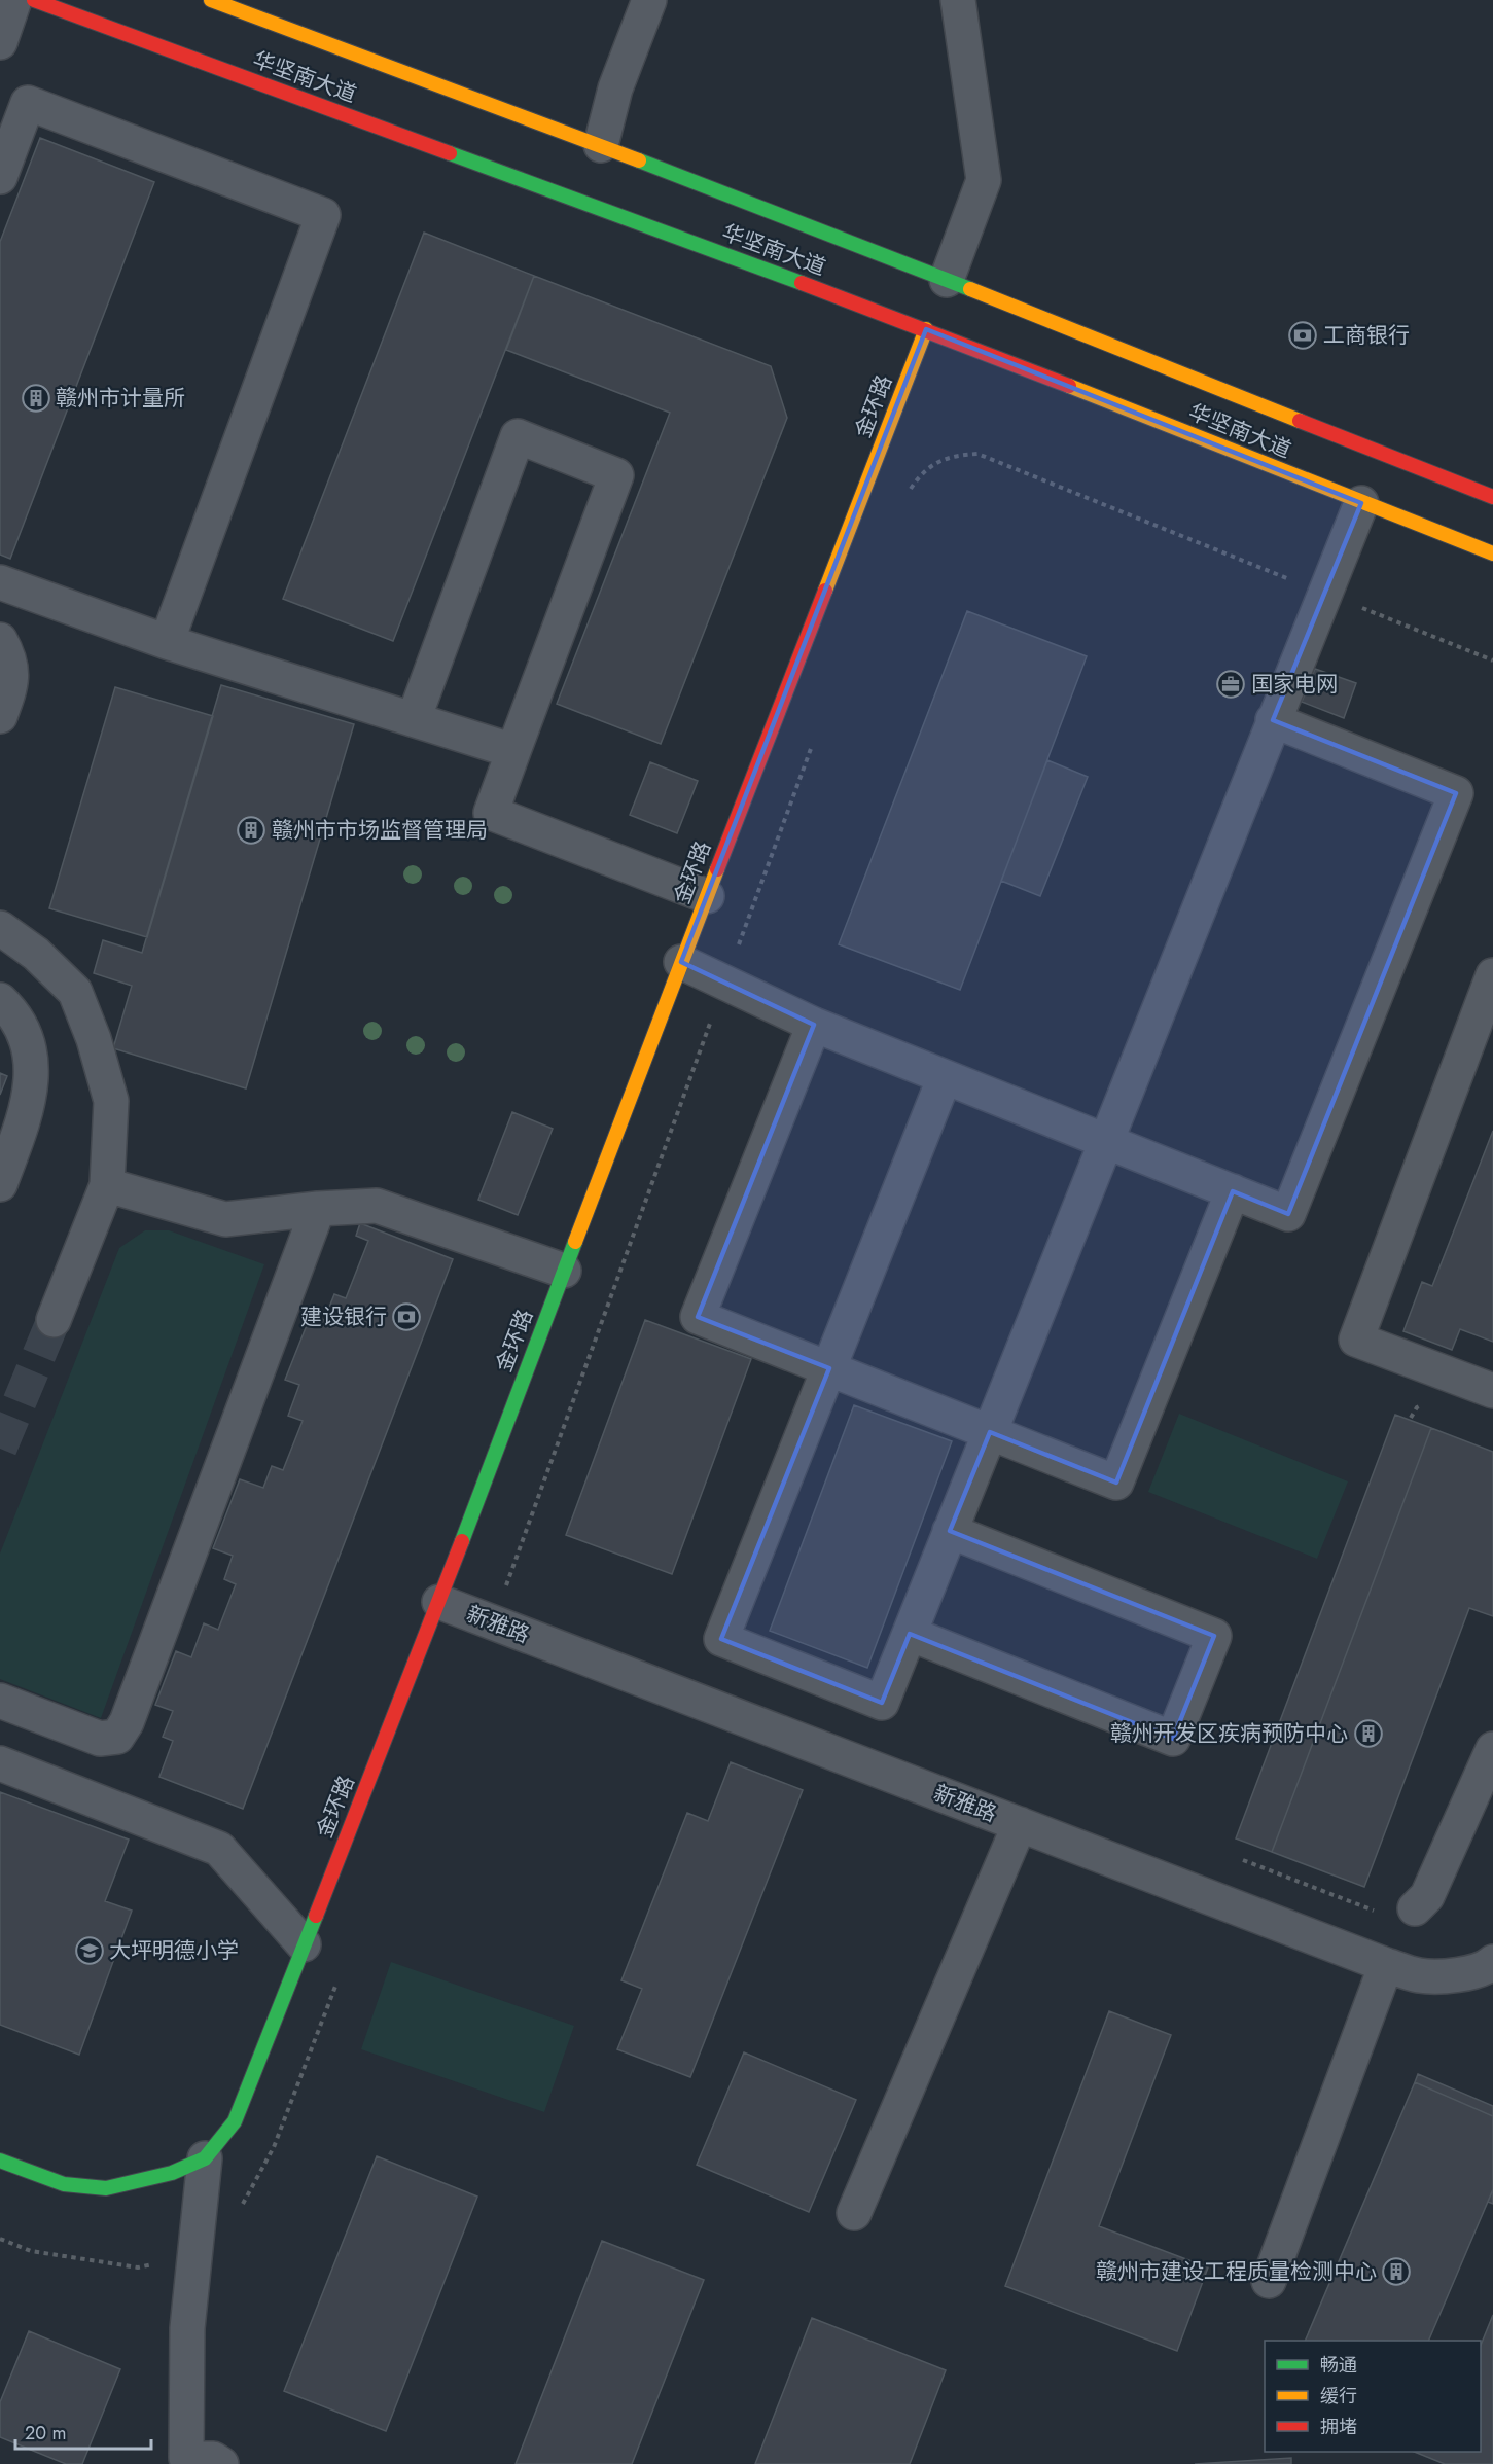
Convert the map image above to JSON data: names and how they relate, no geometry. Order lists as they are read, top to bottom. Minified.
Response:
{"streets":{"main road":["华坚南大道","金环路"],"street":["新雅路"]},"crossings":[["华坚南大道","金环路"],["金环路","新雅路"]],"places":{"bank":["工商银行","建设银行"],"building":["赣州市计量所","赣州市市场监督管理局","赣州开发区疾病预防中心","赣州市建设工程质量检测中心"],"office":["国家电网"],"school or university":["大坪明德小学"]},"legend":["畅通","缓行","拥堵"],"scale_bar":"20 m"}
